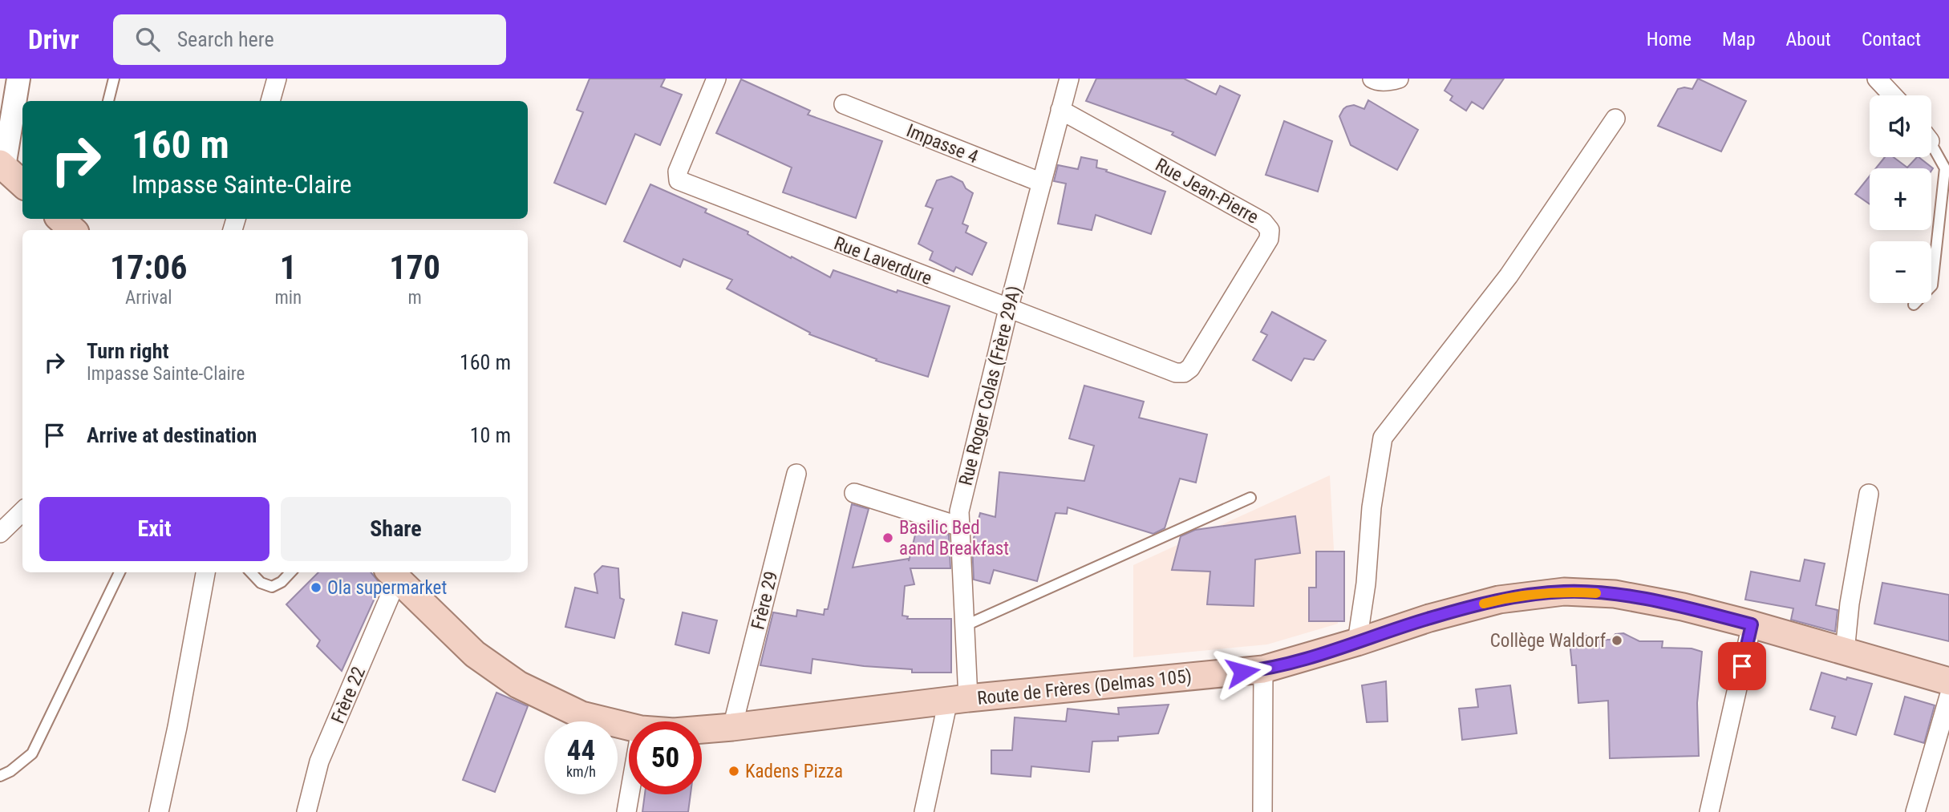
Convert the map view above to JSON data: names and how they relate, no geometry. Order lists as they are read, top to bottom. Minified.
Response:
{"streets":{"main road":["Route de Frères (Delmas 105)"],"street":["Impasse 4","Rue Jean-Pierre","Rue Laverdure","Rue Roger Colas (Frère 29A)","Frère 29","Frère 22"]},"crossings":[["Impasse 4","Rue Roger Colas (Frère 29A)"],["Rue Jean-Pierre","Rue Laverdure"],["Rue Jean-Pierre","Rue Roger Colas (Frère 29A)"],["Rue Laverdure","Rue Roger Colas (Frère 29A)"],["Rue Roger Colas (Frère 29A)","Route de Frères (Delmas 105)"],["Frère 29","Route de Frères (Delmas 105)"],["Route de Frères (Delmas 105)","Frère 22"]],"places":["Basilic Bed aand Breakfast","Ola supermarket","Collège Waldorf","Kadens Pizza"],"page":{"header":"Drivr","search":"Search here","nav":["Home","Map","About","Contact"],"map_buttons":["+","−"],"turn":["160 m","Impasse Sainte-Claire"],"eta":["17:06","Arrival","1","min","170","m"],"list":[{"name":"Turn right","note":"Impasse Sainte-Claire","value":"160 m"},{"name":"Arrive at destination","value":"10 m"}],"buttons":["Exit","Share"],"speed":"44 km/h","limit":"50"}}
